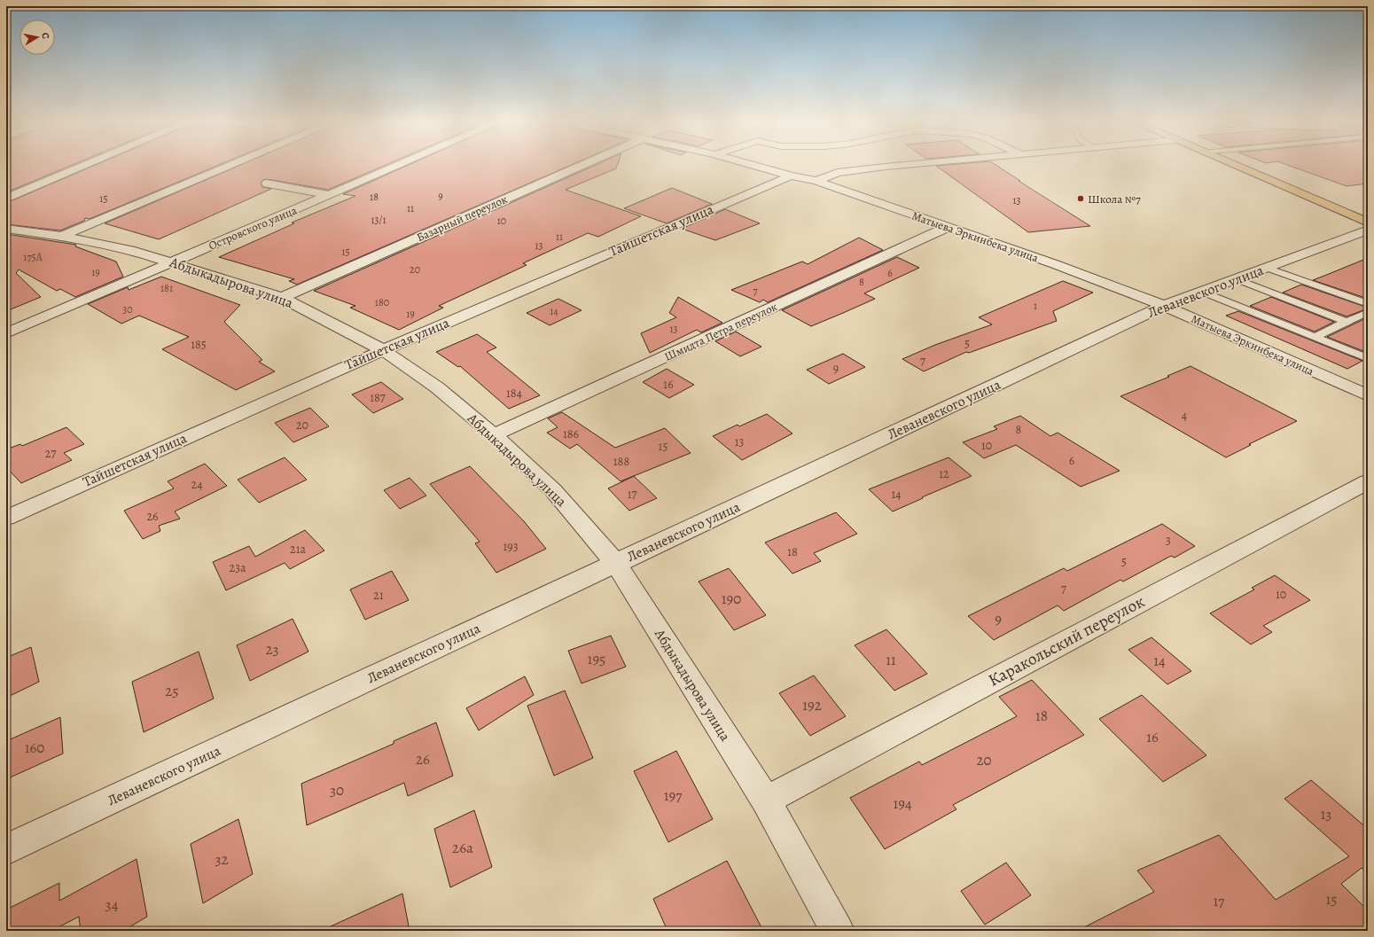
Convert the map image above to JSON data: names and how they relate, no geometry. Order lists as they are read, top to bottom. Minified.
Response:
{"streets":{"street":["Базарный переулок","Островского улица","Тайшетская улица","Матыева Эркинбека улица","Абдыкадырова улица","Леваневского улица","Шмидта Петра переулок","Каракольский переулок"]},"crossings":[["Базарный переулок","Абдыкадырова улица"],["Островского улица","Абдыкадырова улица"],["Тайшетская улица","Матыева Эркинбека улица"],["Тайшетская улица","Абдыкадырова улица"],["Матыева Эркинбека улица","Леваневского улица"],["Матыева Эркинбека улица","Шмидта Петра переулок"],["Абдыкадырова улица","Леваневского улица"],["Абдыкадырова улица","Шмидта Петра переулок"],["Абдыкадырова улица","Каракольский переулок"]],"places":["Школа №7"],"house_numbers":["9","18","15","13","11","13/1","10","11","13","15","175А","20","19","6","8","181","7","180","1","30","14","19","13","5","185","7","9","16","184","187","4","20","8","186","13","10","15","27","6","188","12","24","17","14","26","3","193","21a","18","5","23a","7","10","21","190","9","23","195","11","14","25","192","18","16","160","26","20","30","197","194","13","26a","32","15","17","34"],"north":"right"}
